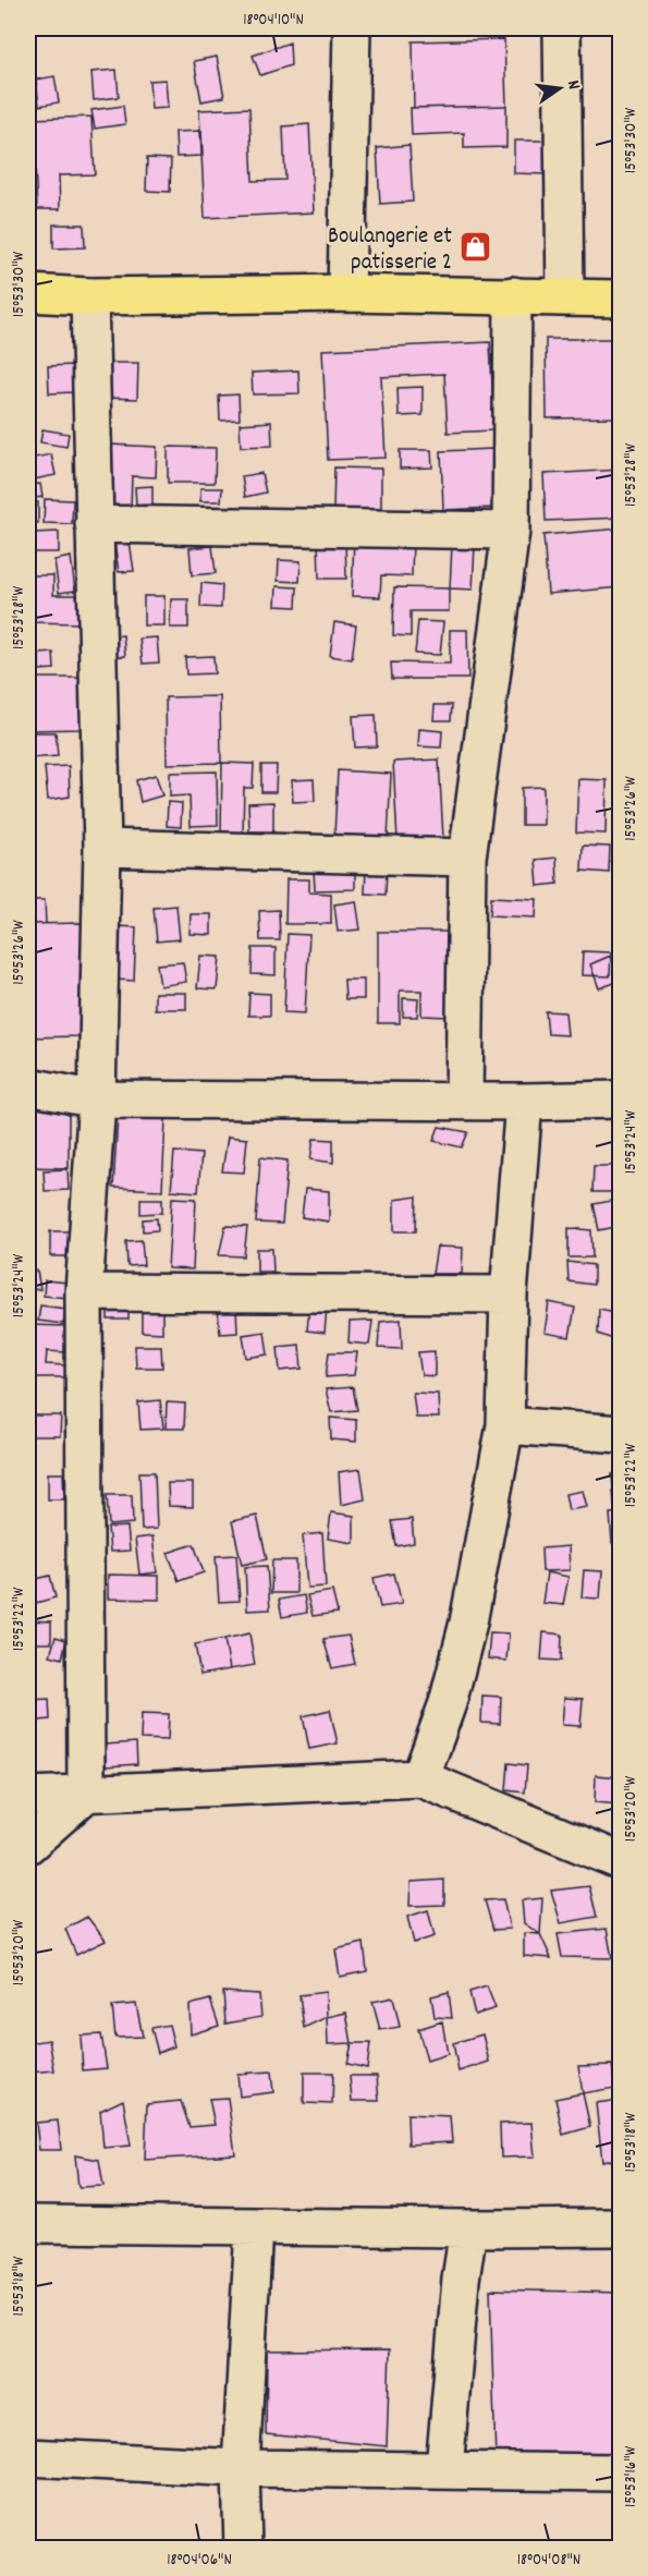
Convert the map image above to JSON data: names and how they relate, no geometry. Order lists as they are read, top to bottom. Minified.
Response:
{"places":{"shop":["Boulangerie et patisserie 2"]},"north":"right","coordinates":["18°04'10\"N","15°53'30\"W","15°53'28\"W","15°53'26\"W","15°53'24\"W","15°53'22\"W","15°53'20\"W","15°53'18\"W","15°53'16\"W","18°04'06\"N","18°04'08\"N"]}
